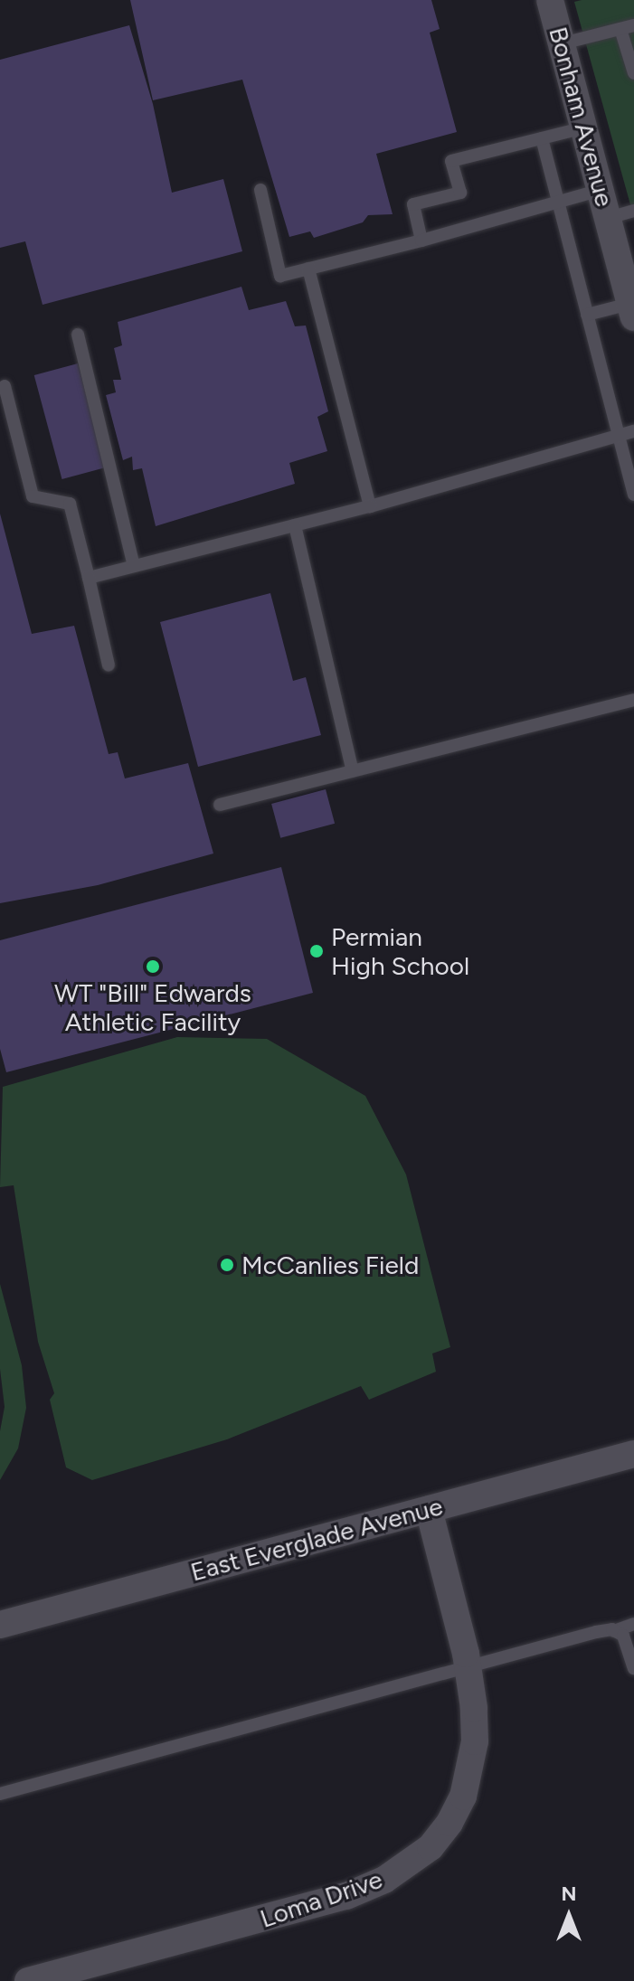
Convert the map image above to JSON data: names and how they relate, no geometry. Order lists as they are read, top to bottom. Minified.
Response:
{"streets":{"street":["Bonham Avenue","East Everglade Avenue","Loma Drive"]},"crossings":[["East Everglade Avenue","Loma Drive"]],"places":["Permian High School","WT \"Bill\" Edwards Athletic Facility","McCanlies Field"],"north":"top"}
